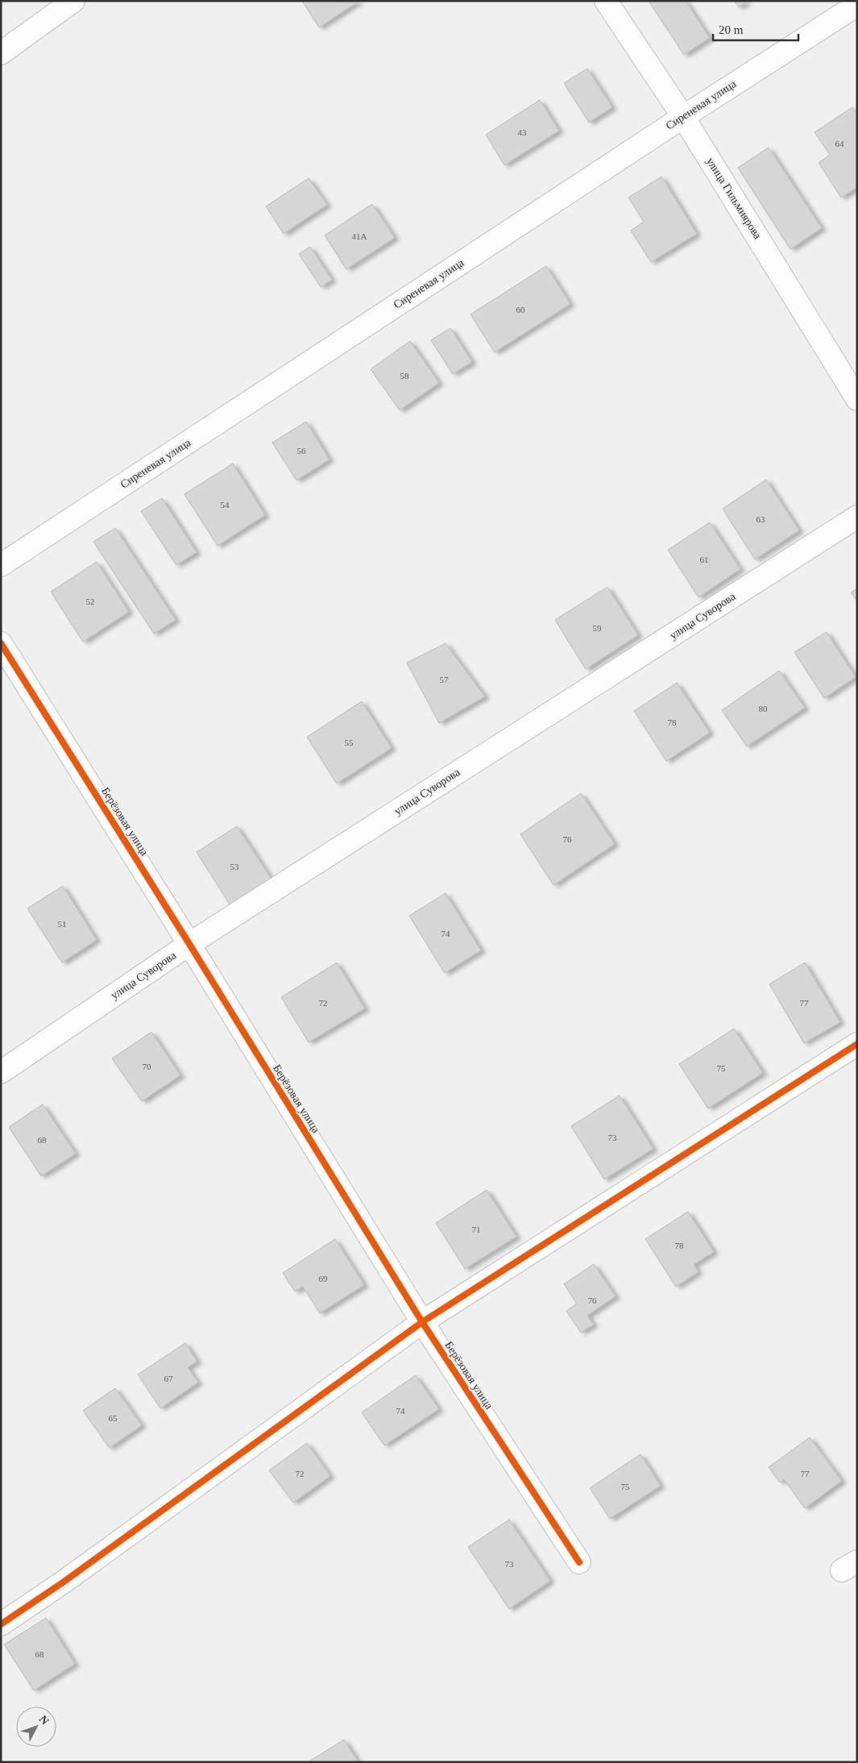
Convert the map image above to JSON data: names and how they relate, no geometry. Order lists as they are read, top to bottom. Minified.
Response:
{"streets":{"street":["Сиреневая улица","улица Гильмиярова","улица Суворова","Берёзовая улица"]},"crossings":[["Сиреневая улица","улица Гильмиярова"],["улица Суворова","Берёзовая улица"]],"house_numbers":["43","64","41А","60","58","56","54","63","61","52","59","57","80","78","55","76","53","51","74","72","77","70","75","73","68","71","78","69","76","67","74","65","72","77","75","73","68"],"scale_bar":"20 m","north":"top right"}
